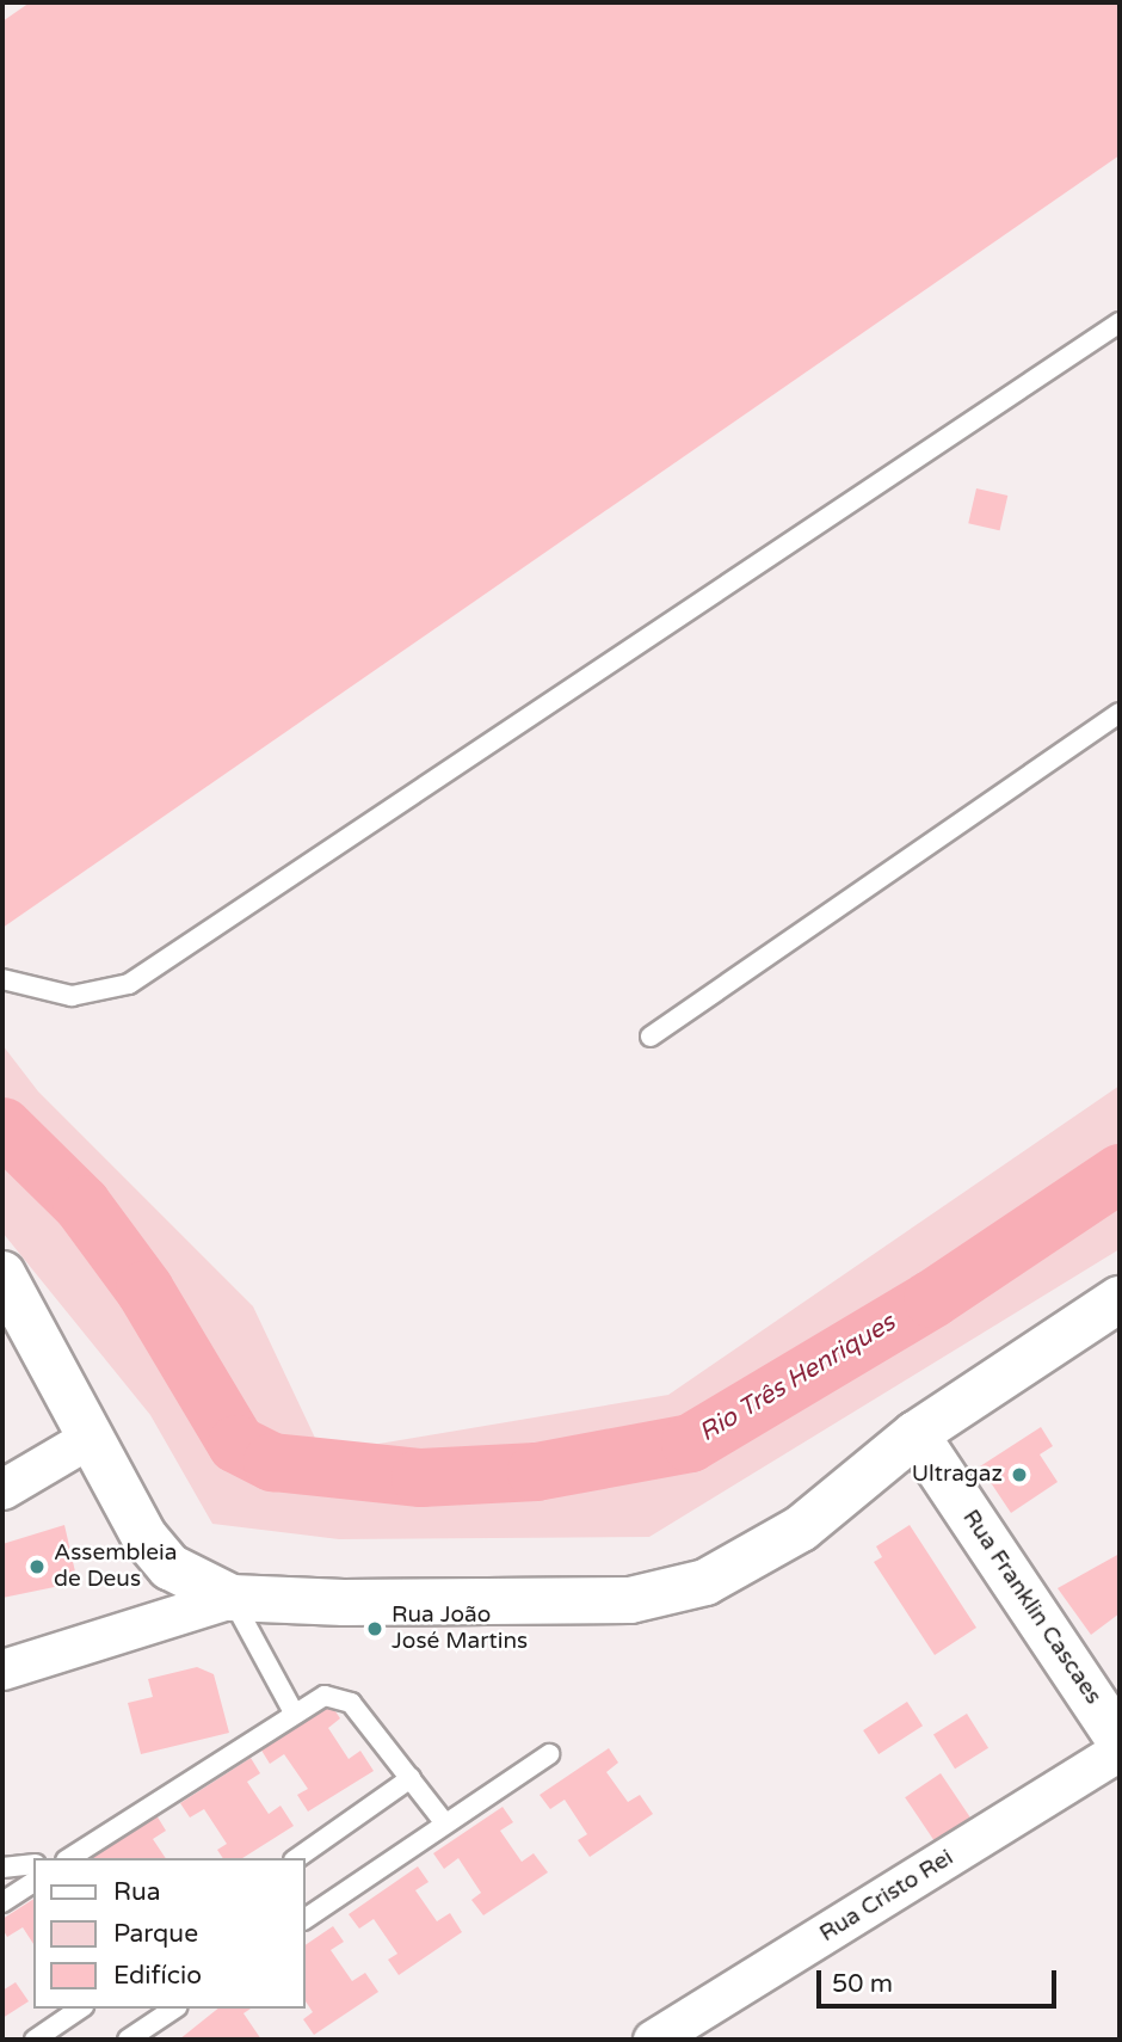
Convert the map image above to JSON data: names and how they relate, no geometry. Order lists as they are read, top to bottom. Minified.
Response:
{"streets":{"main road":["Rua Franklin Cascaes"],"street":["Rua Cristo Rei"]},"water":["Rio Três Henriques"],"places":["Ultragaz","Assembleia de Deus","Rua João José Martins"],"legend":["Rua","Parque","Edifício"],"scale_bar":"50 m"}
